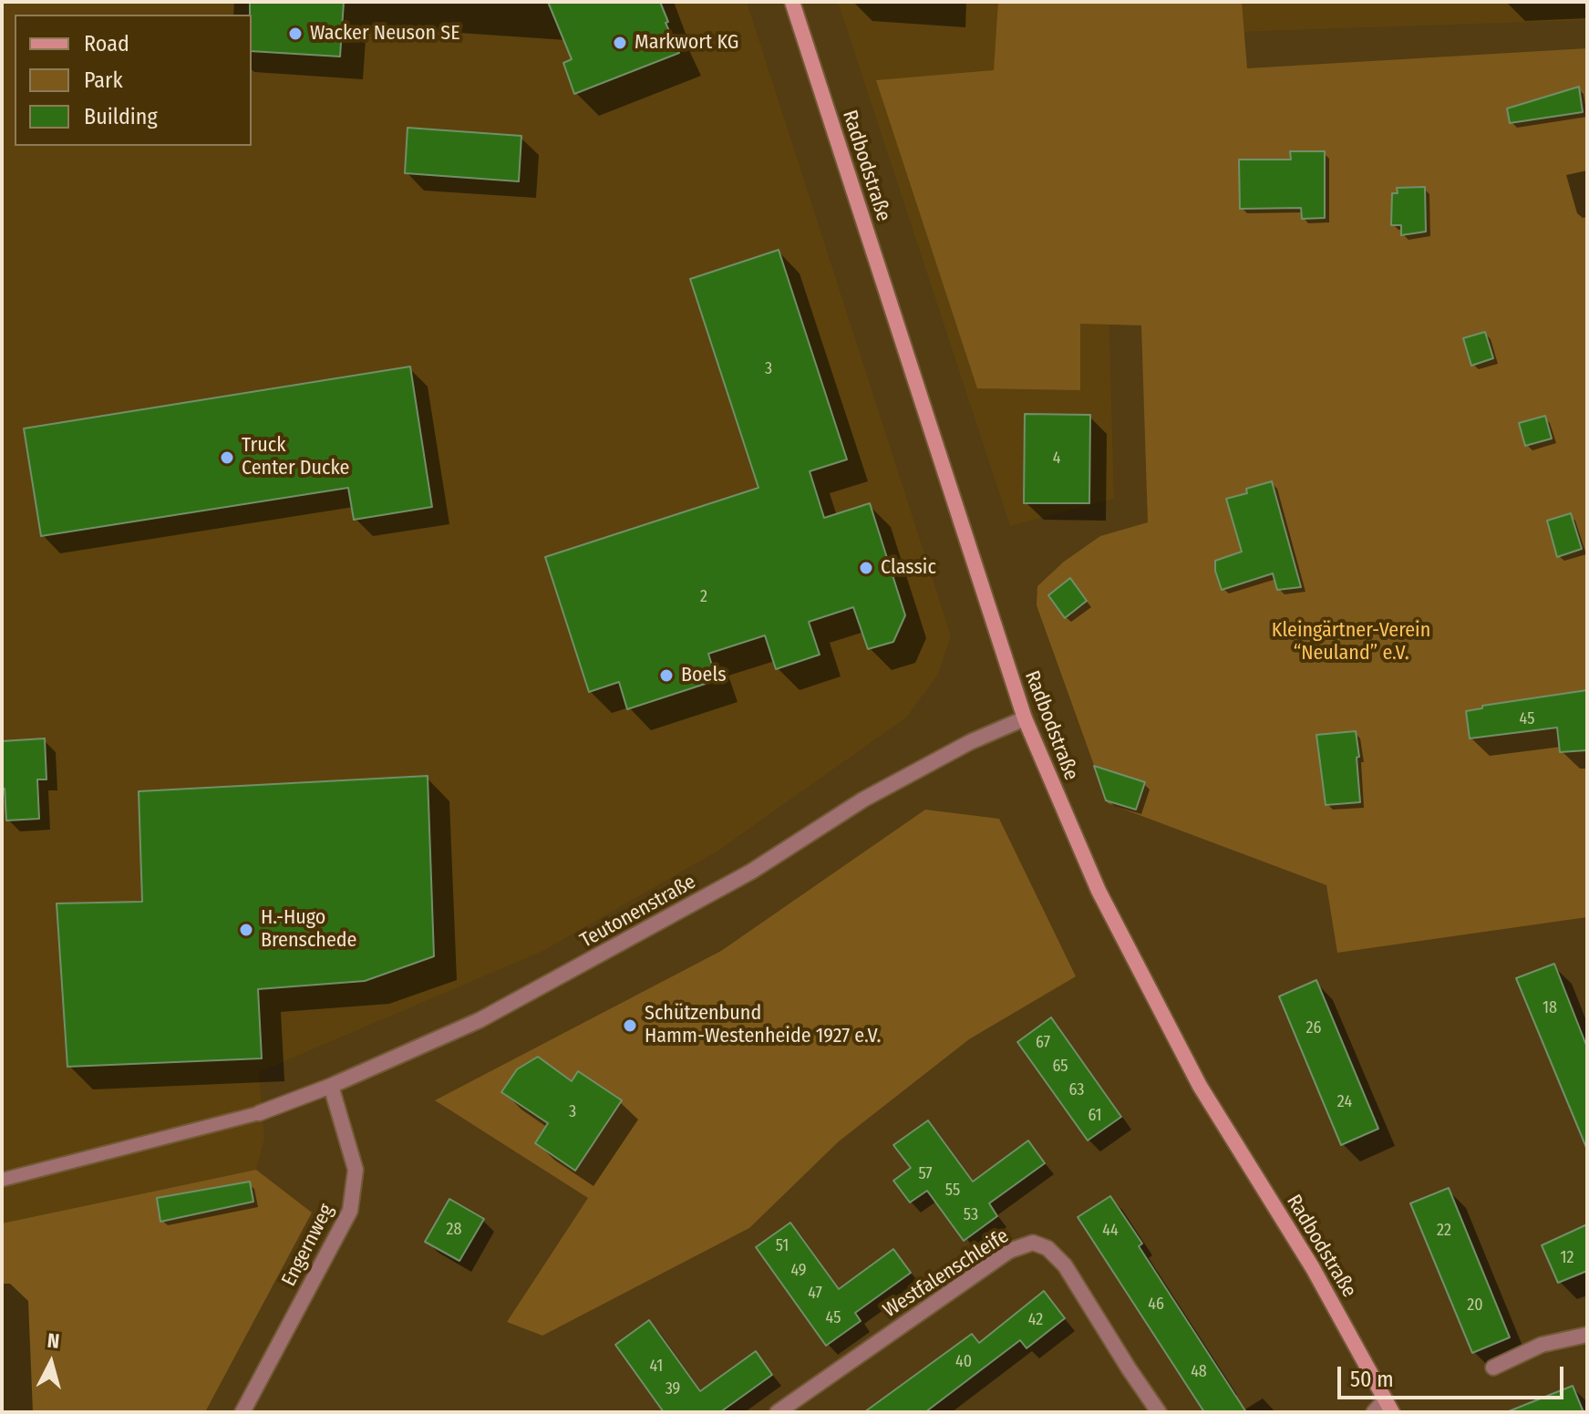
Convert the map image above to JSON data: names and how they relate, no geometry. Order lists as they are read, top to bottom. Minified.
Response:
{"streets":{"main road":["Radbodstraße"],"street":["Teutonenstraße","Engernweg","Westfalenschleife"]},"crossings":[["Radbodstraße","Teutonenstraße"],["Teutonenstraße","Engernweg"]],"parks":["Kleingärtner-Verein “Neuland” e.V."],"places":["Wacker Neuson SE","Markwort KG","Truck Center Ducke","Classic","Boels","H.-Hugo Brenschede","Schützenbund Hamm-Westenheide 1927 e.V."],"house_numbers":["3","4","2","45","18","26","67","65","63","24","3","61","57","55","53","28","44","22","51","12","49","47","46","20","45","42","40","41","48","39"],"legend":["Road","Park","Building"],"scale_bar":"50 m","north":"top"}
